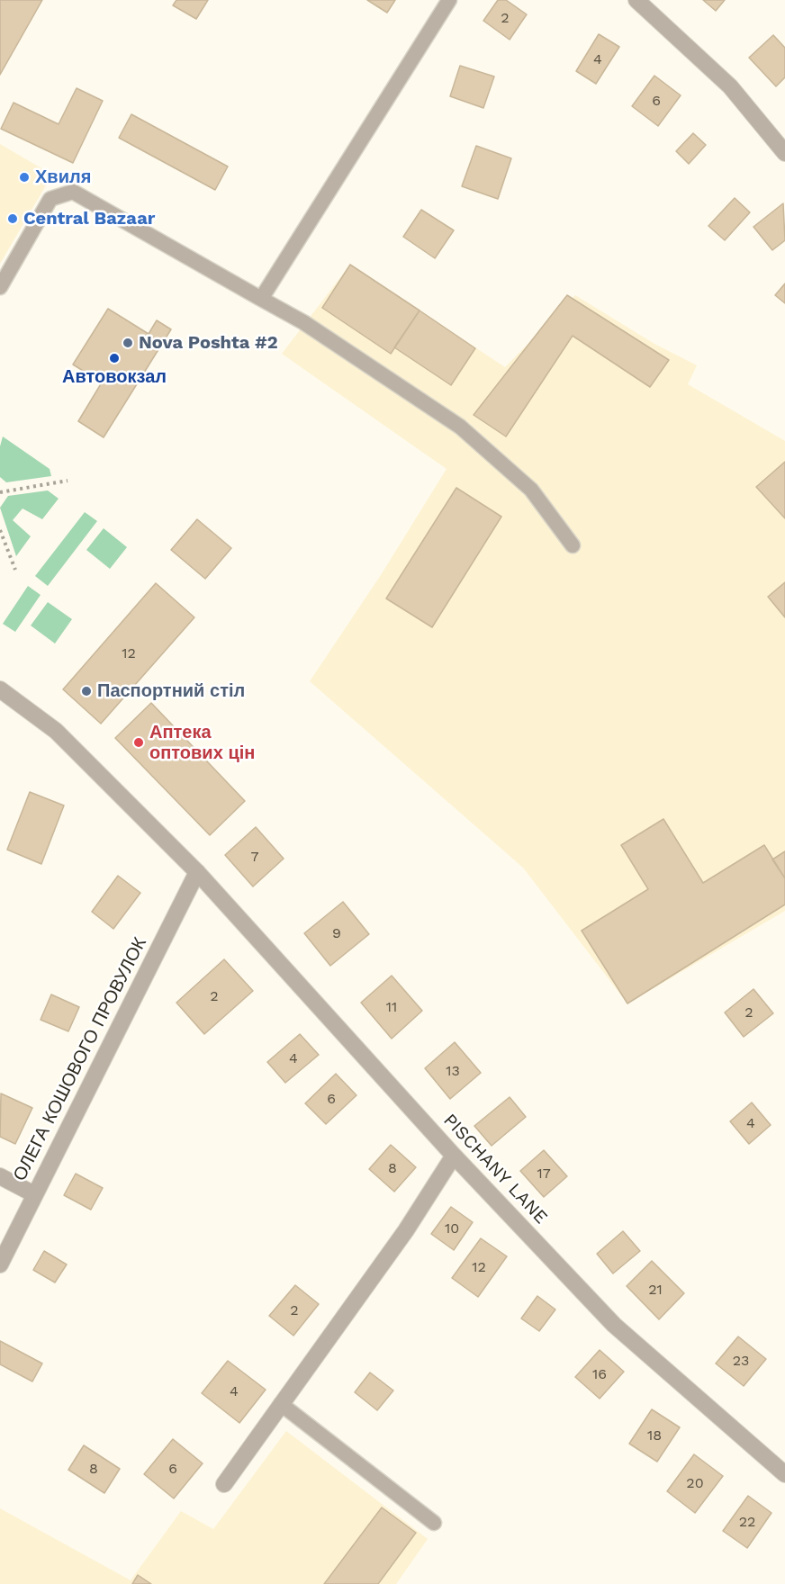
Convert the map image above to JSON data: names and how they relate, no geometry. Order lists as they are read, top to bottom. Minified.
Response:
{"streets":{"street":["ОЛЕГА КОШОВОГО ПРОВУЛОК","PISCHANY LANE"]},"crossings":[["ОЛЕГА КОШОВОГО ПРОВУЛОК","PISCHANY LANE"]],"places":["Хвиля","Central Bazaar","Nova Poshta #2","Автовокзал","Паспортний стіл","Аптека оптових цін"],"house_numbers":["2","4","6","12","7","9","2","11","2","4","13","6","4","8","17","10","12","21","2","23","16","4","18","8","6","20","22"]}
